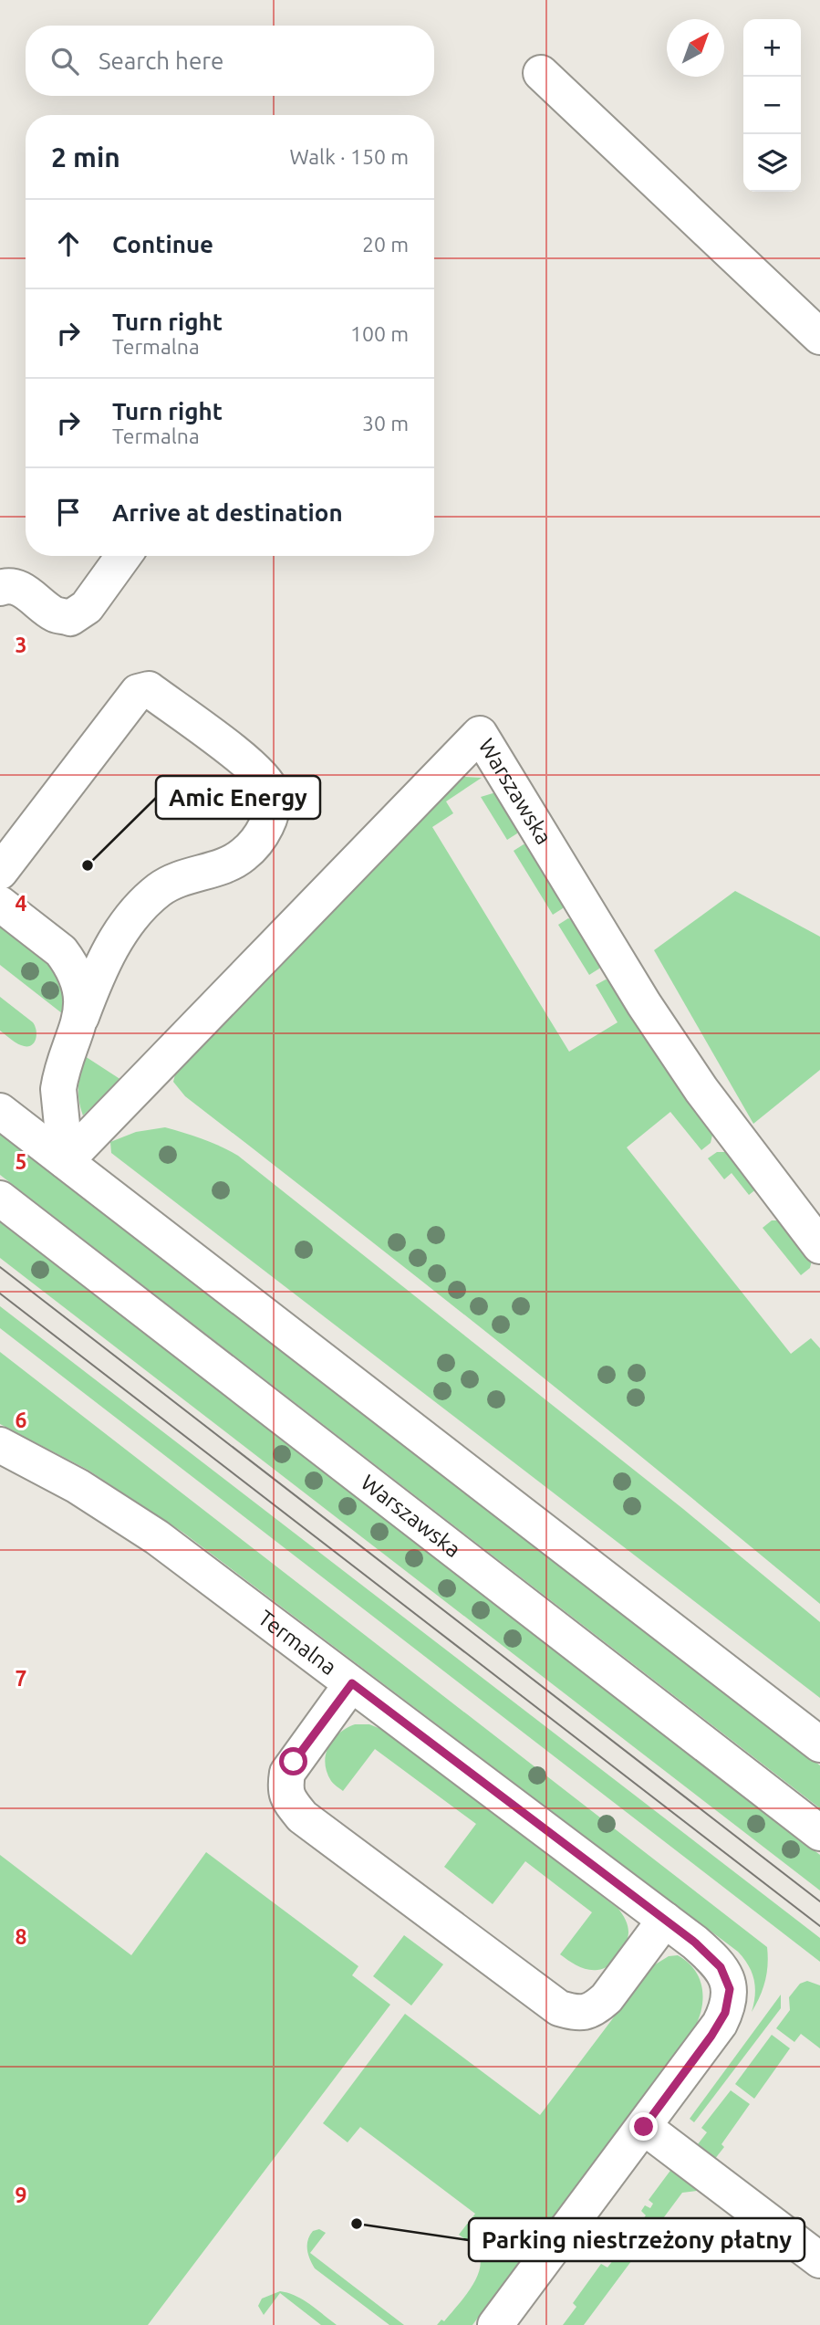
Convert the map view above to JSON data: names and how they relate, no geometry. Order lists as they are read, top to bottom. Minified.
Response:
{"streets":{"street":["Warszawska","Termalna"]},"places":["Amic Energy","Parking niestrzeżony płatny"],"north":"top right","page":{"map_buttons":["+","−"],"search":"Search here","heading":["2 min","Walk · 150 m"],"list":[["Continue","20 m"],["Turn right","Termalna","100 m"],["Turn right","Termalna","30 m"],"Arrive at destination"]},"grid":{"rows":["3","4","5","6","7","8","9"]}}
